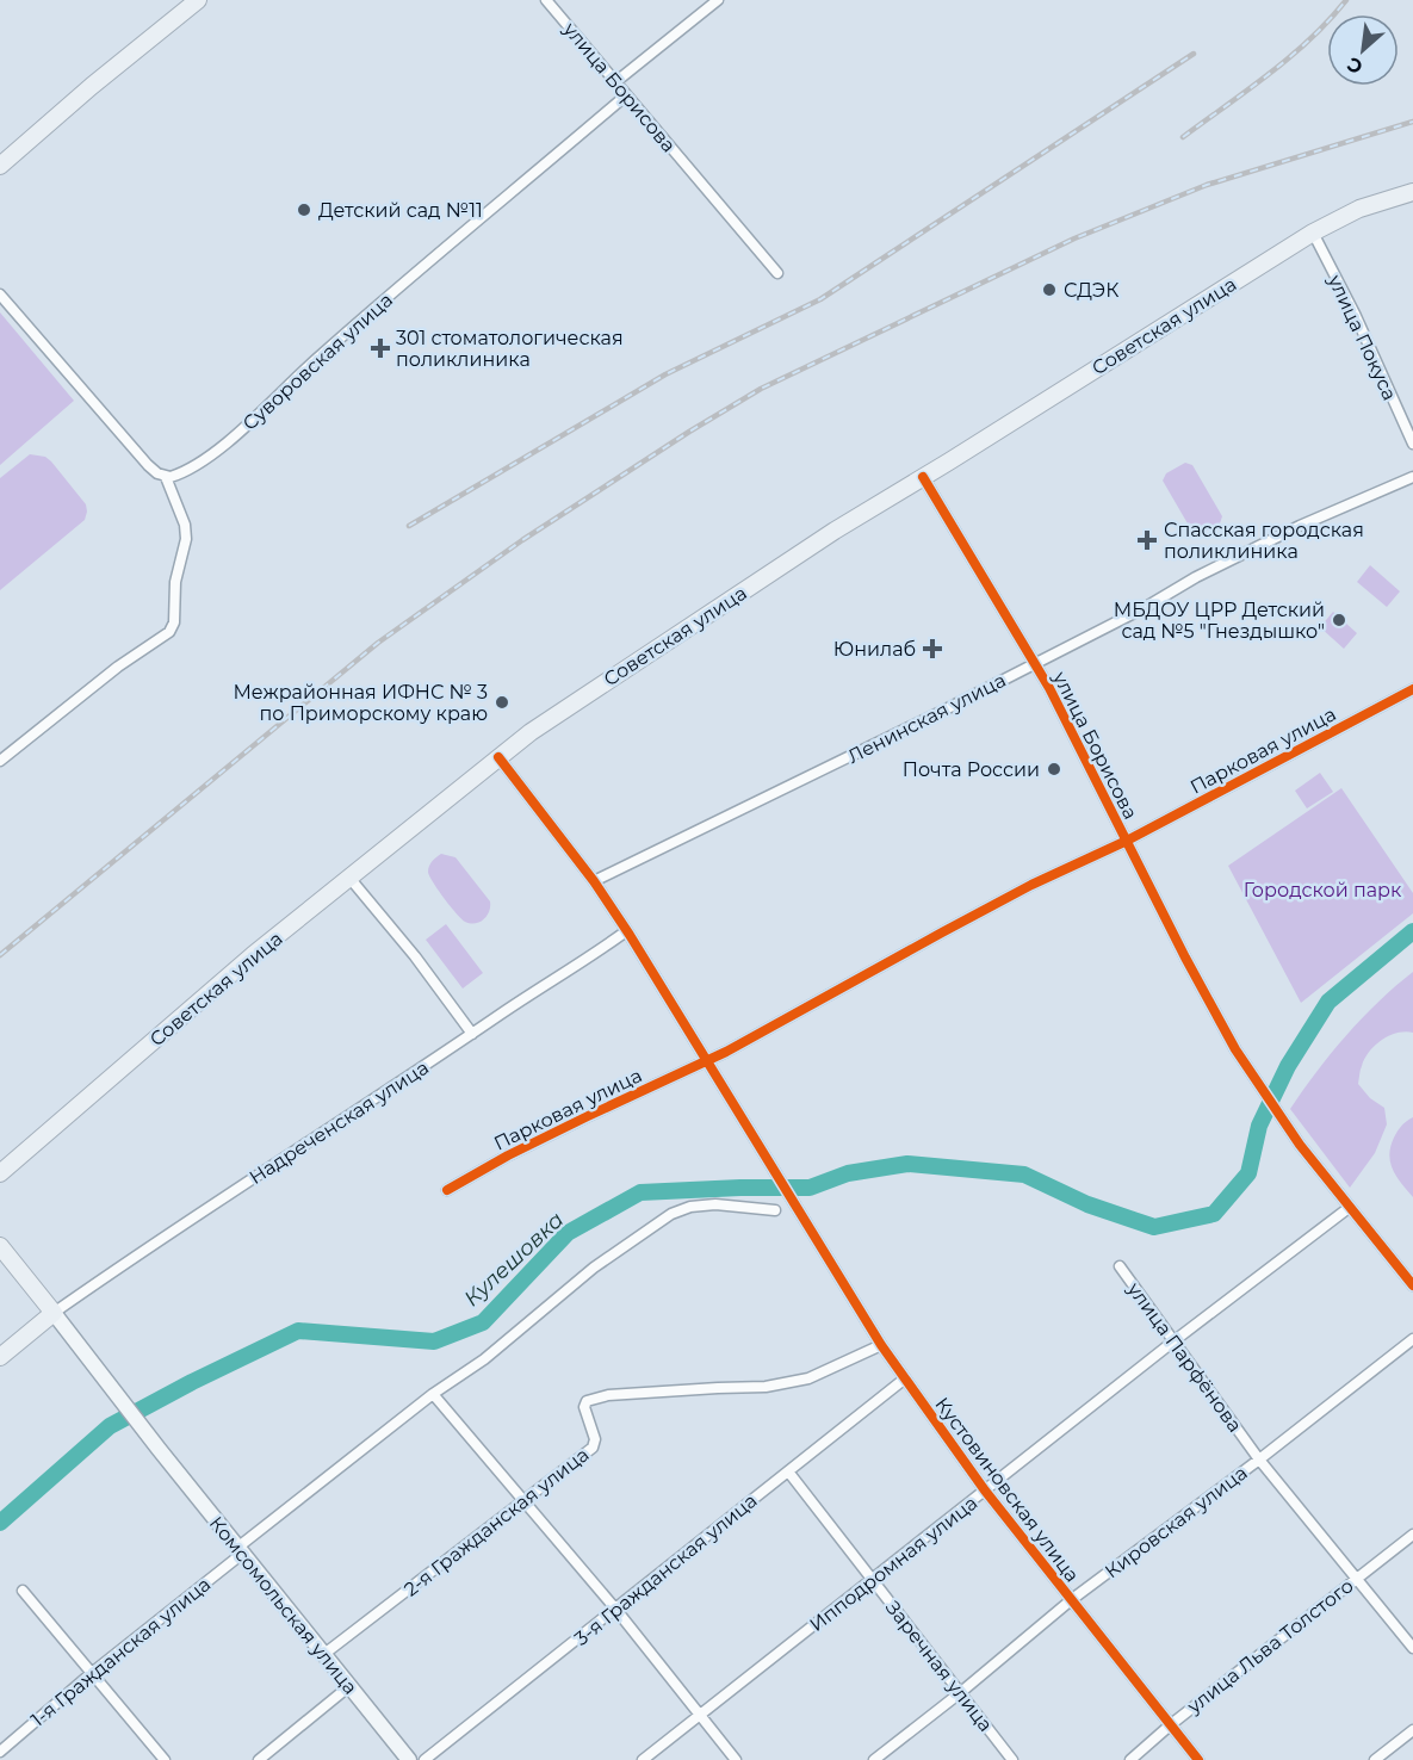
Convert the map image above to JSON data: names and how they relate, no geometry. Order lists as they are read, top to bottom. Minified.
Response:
{"streets":{"main road":["Советская улица","Комсомольская улица"],"street":["улица Борисова","улица Покуса","Суворовская улица","Ленинская улица","Парковая улица","Надреченская улица","улица Парфёнова","Кустовиновская улица","2-я Гражданская улица","Кировская улица","Ипподромная улица","3-я Гражданская улица","улица Льва Толстого","1-я Гражданская улица","Заречная улица"]},"crossings":[["улица Борисова","Советская улица"],["улица Борисова","Суворовская улица"],["улица Борисова","Ленинская улица"],["улица Борисова","Парковая улица"],["улица Борисова","Ипподромная улица"],["Советская улица","улица Покуса"],["Парковая улица","Кустовиновская улица"],["Надреченская улица","Комсомольская улица"],["улица Парфёнова","Кировская улица"],["улица Парфёнова","Ипподромная улица"],["улица Парфёнова","улица Льва Толстого"],["Кустовиновская улица","2-я Гражданская улица"],["Кустовиновская улица","Кировская улица"],["Кустовиновская улица","Ипподромная улица"],["Кустовиновская улица","3-я Гражданская улица"],["Кустовиновская улица","улица Льва Толстого"],["2-я Гражданская улица","Комсомольская улица"],["Кировская улица","Заречная улица"],["Ипподромная улица","Заречная улица"],["3-я Гражданская улица","Заречная улица"],["Комсомольская улица","1-я Гражданская улица"]],"water":["Кулешовка"],"parks":["Городской парк"],"places":{"other":["Детский сад №11","СДЭК","МБДОУ ЦРР Детский сад №5 \"Гнездышко\"","Межрайонная ИФНС № 3 по Приморскому краю","Почта России"],"health":["301 стоматологическая поликлиника","Спасская городская поликлиника","Юнилаб"]},"north":"bottom left"}
